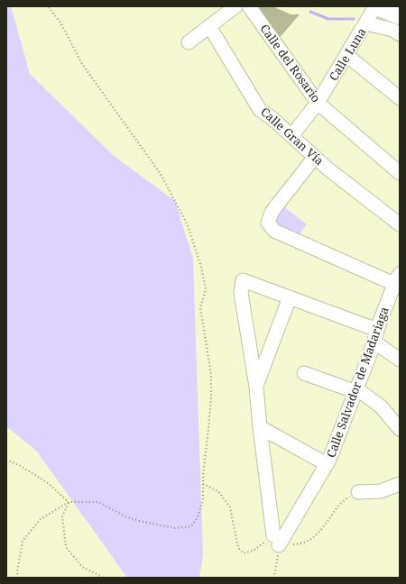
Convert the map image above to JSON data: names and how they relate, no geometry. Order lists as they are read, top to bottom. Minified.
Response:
{"streets":{"street":["Calle Luna","Calle del Rosario","Calle Gran Vía","Calle Salvador de Madariaga"]},"crossings":[["Calle Luna","Calle del Rosario"],["Calle Luna","Calle Gran Vía"]]}
